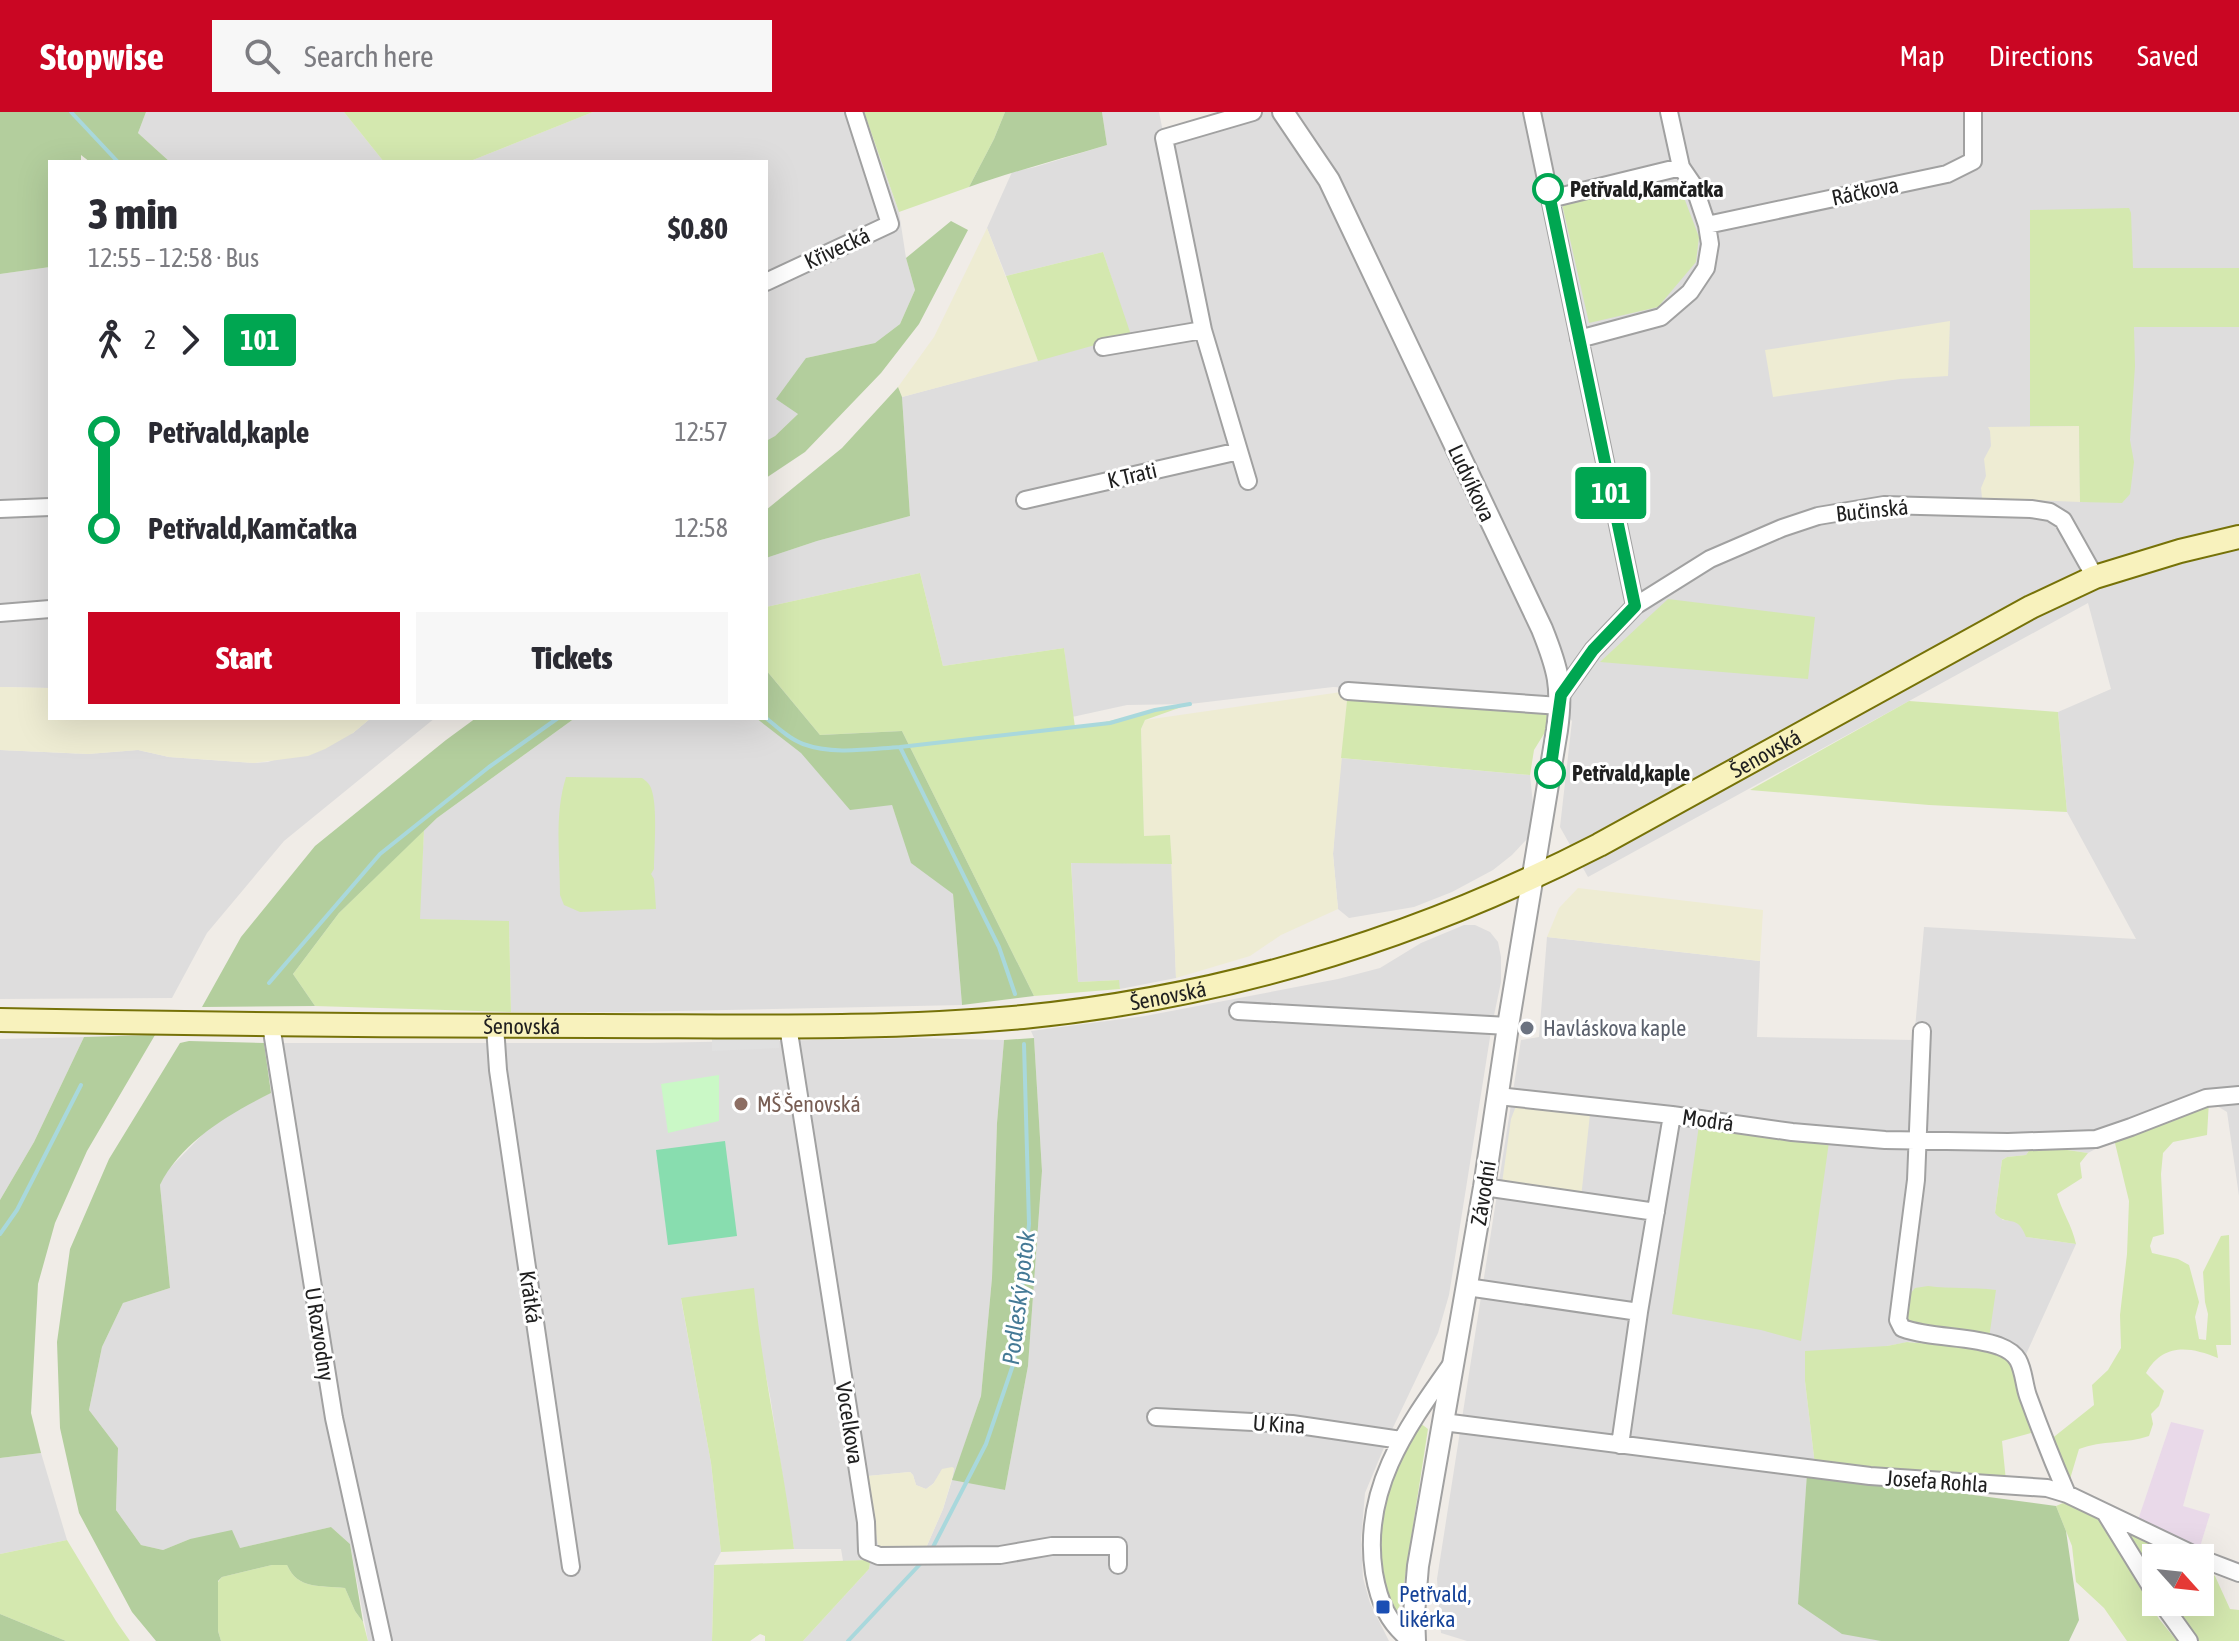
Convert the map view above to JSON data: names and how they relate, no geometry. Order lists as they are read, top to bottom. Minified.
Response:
{"streets":{"main road":["Šenovská"],"street":["Ráčkova","Křivecká","K Trati","Ludvíkova","Bučinská","Modrá","Závodní","Krátká","U Rozvodny","Vocelkova","U Kina","Josefa Rohla"]},"crossings":[["Ludvíkova","Bučinská"],["Ludvíkova","Šenovská"],["Ludvíkova","Závodní"],["Bučinská","Šenovská"],["Šenovská","Závodní"],["Šenovská","Krátká"],["Šenovská","U Rozvodny"],["Šenovská","Vocelkova"],["Modrá","Závodní"],["Závodní","U Kina"],["Závodní","Josefa Rohla"]],"water":["Podleský potok"],"places":{"other":["Petřvald,Kamčatka","Petřvald,kaple","Havláskova kaple","MŠ Šenovská"],"transit":["Petřvald, likérka"]},"lines":["bus line 101"],"north":"bottom right","page":{"header":"Stopwise","search":"Search here","nav":["Map","Directions","Saved"],"on_map":"101","heading":["3 min","12:55 – 12:58 · Bus","$0.80"],"legs":["2","101"],"list":[{"name":"Petřvald,kaple","value":"12:57"},{"name":"Petřvald,Kamčatka","value":"12:58"}],"buttons":["Start","Tickets"]}}
